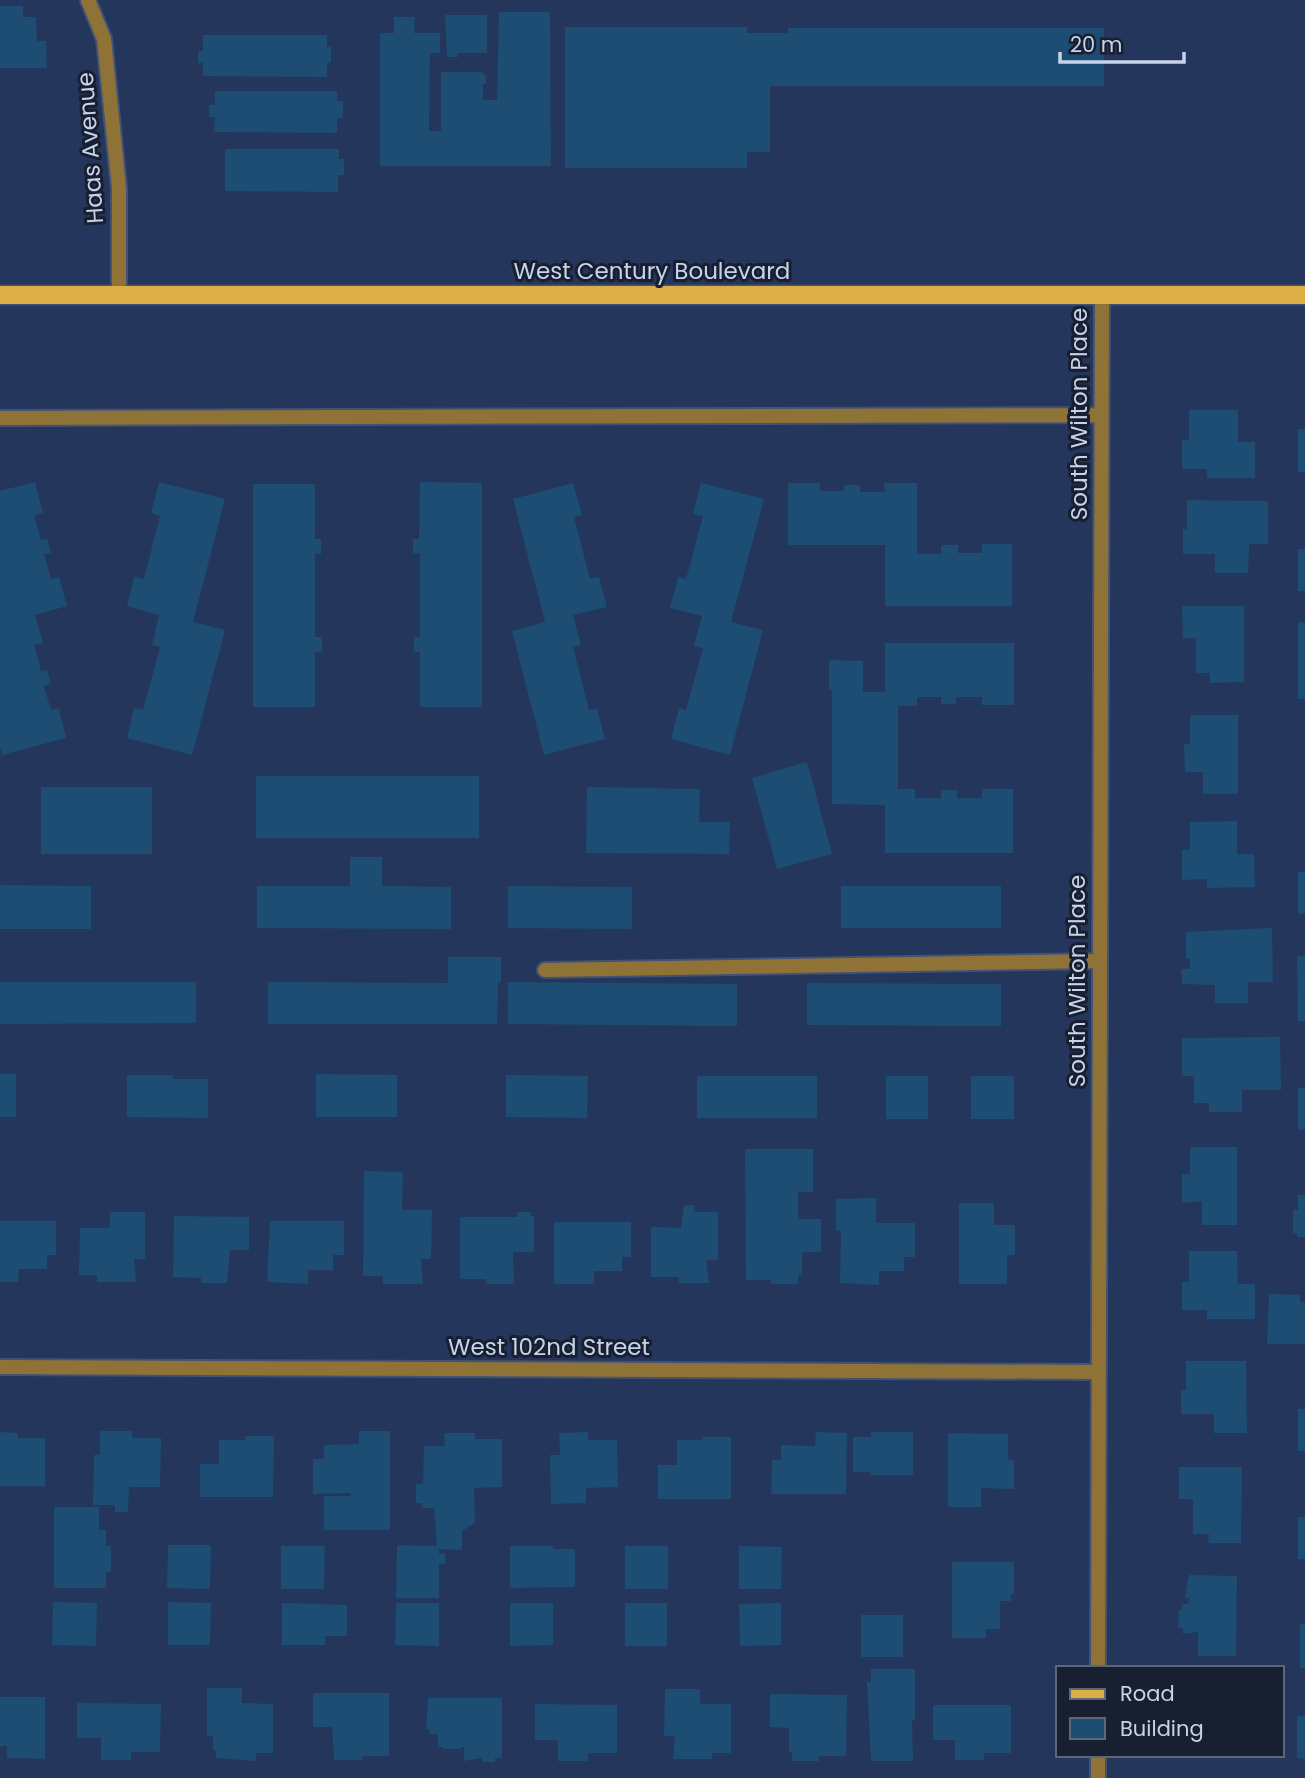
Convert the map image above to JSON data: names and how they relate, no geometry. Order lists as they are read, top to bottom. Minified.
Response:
{"streets":{"main road":["West Century Boulevard"],"street":["Haas Avenue","South Wilton Place","West 102nd Street"]},"crossings":[["Haas Avenue","West Century Boulevard"],["West Century Boulevard","South Wilton Place"],["South Wilton Place","West 102nd Street"]],"legend":["Road","Building"],"scale_bar":"20 m"}
